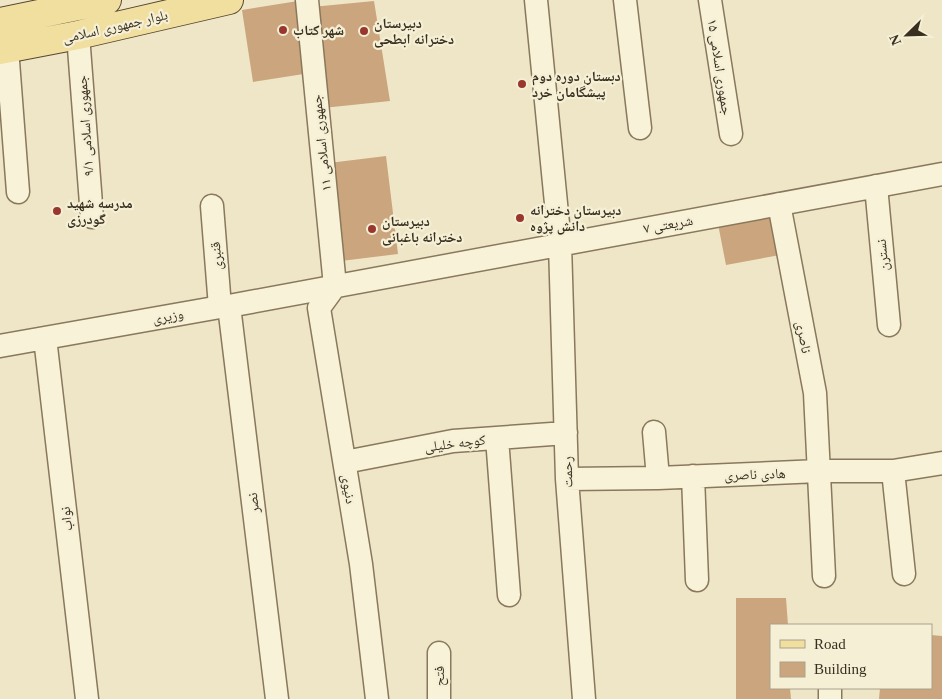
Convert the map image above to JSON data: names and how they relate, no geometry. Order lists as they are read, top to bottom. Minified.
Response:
{"streets":{"main road":["بلوار جمهوری اسلامی"],"street":["جمهوری اسلامی ۱۵","جمهوری اسلامی ۹/۱","جمهوری اسلامی ۱۱","شریعتی ۷","نسترن","قنبری","وزیری","ناصری","کوچه خلیلی","رحمت","هادی ناصری","دنیوی","نصر","نواب","فتح"]},"crossings":[["بلوار جمهوری اسلامی","جمهوری اسلامی ۹/۱"],["جمهوری اسلامی ۱۱","شریعتی ۷"],["جمهوری اسلامی ۱۱","وزیری"],["جمهوری اسلامی ۱۱","دنیوی"],["شریعتی ۷","نسترن"],["شریعتی ۷","وزیری"],["شریعتی ۷","ناصری"],["شریعتی ۷","رحمت"],["شریعتی ۷","دنیوی"],["قنبری","وزیری"],["قنبری","نصر"],["وزیری","دنیوی"],["وزیری","نصر"],["وزیری","نواب"],["ناصری","هادی ناصری"],["کوچه خلیلی","رحمت"],["کوچه خلیلی","دنیوی"],["رحمت","هادی ناصری"]],"places":["شهر کتاب","دبیرستان دخترانه ابطحی","دبستان دوره دوم پیشگامان خرد","مدرسه شهید گودرزی","دبیرستان دخترانه دانش پژوه","دبیرستان دخترانه باغبانی"],"legend":["Road","Building"],"north":"bottom left"}
